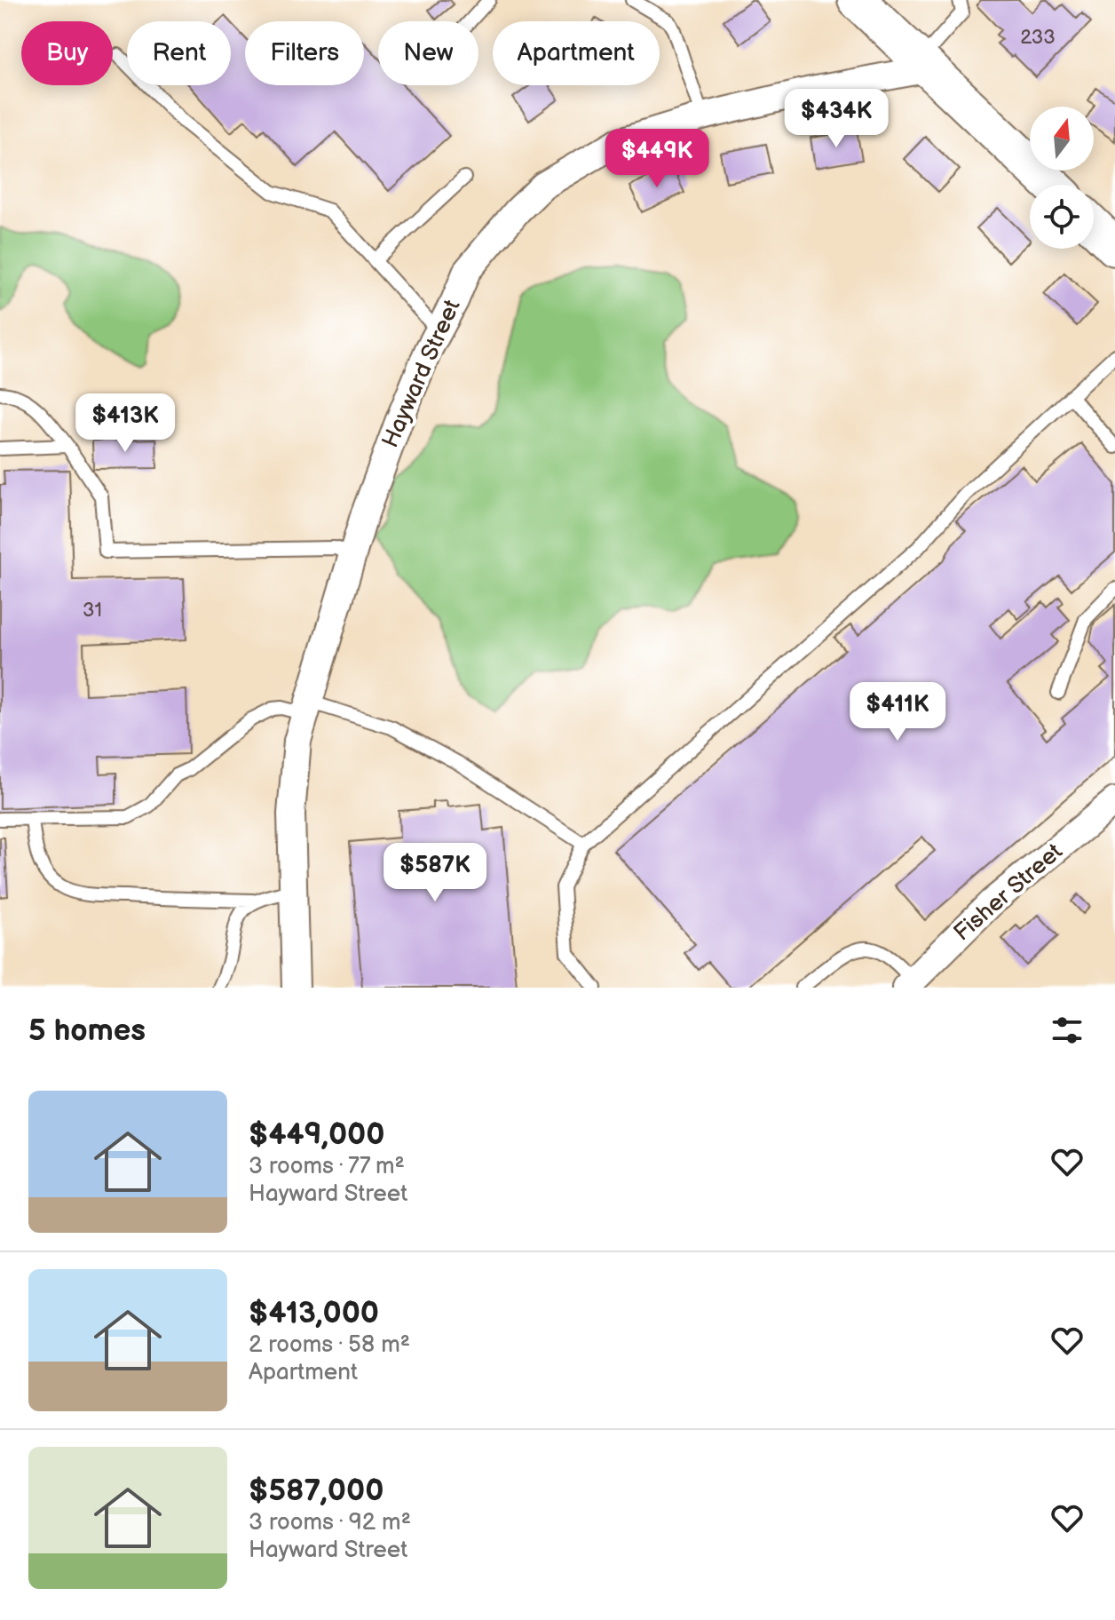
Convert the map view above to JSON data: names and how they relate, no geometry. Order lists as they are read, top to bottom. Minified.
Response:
{"streets":{"street":["Hayward Street","Fisher Street"]},"house_numbers":["233","31"],"north":"top","page":{"chip":["Buy","Rent","Filters","New","Apartment"],"price":["$434K","$449K","$413K","$411K","$587K"],"heading":"5 homes","list":[{"name":"$449,000","note":"3 rooms · 77 m² · Hayward Street"},{"name":"$413,000","note":"2 rooms · 58 m² · Apartment"},{"name":"$587,000","note":"3 rooms · 92 m² · Hayward Street"}]}}
